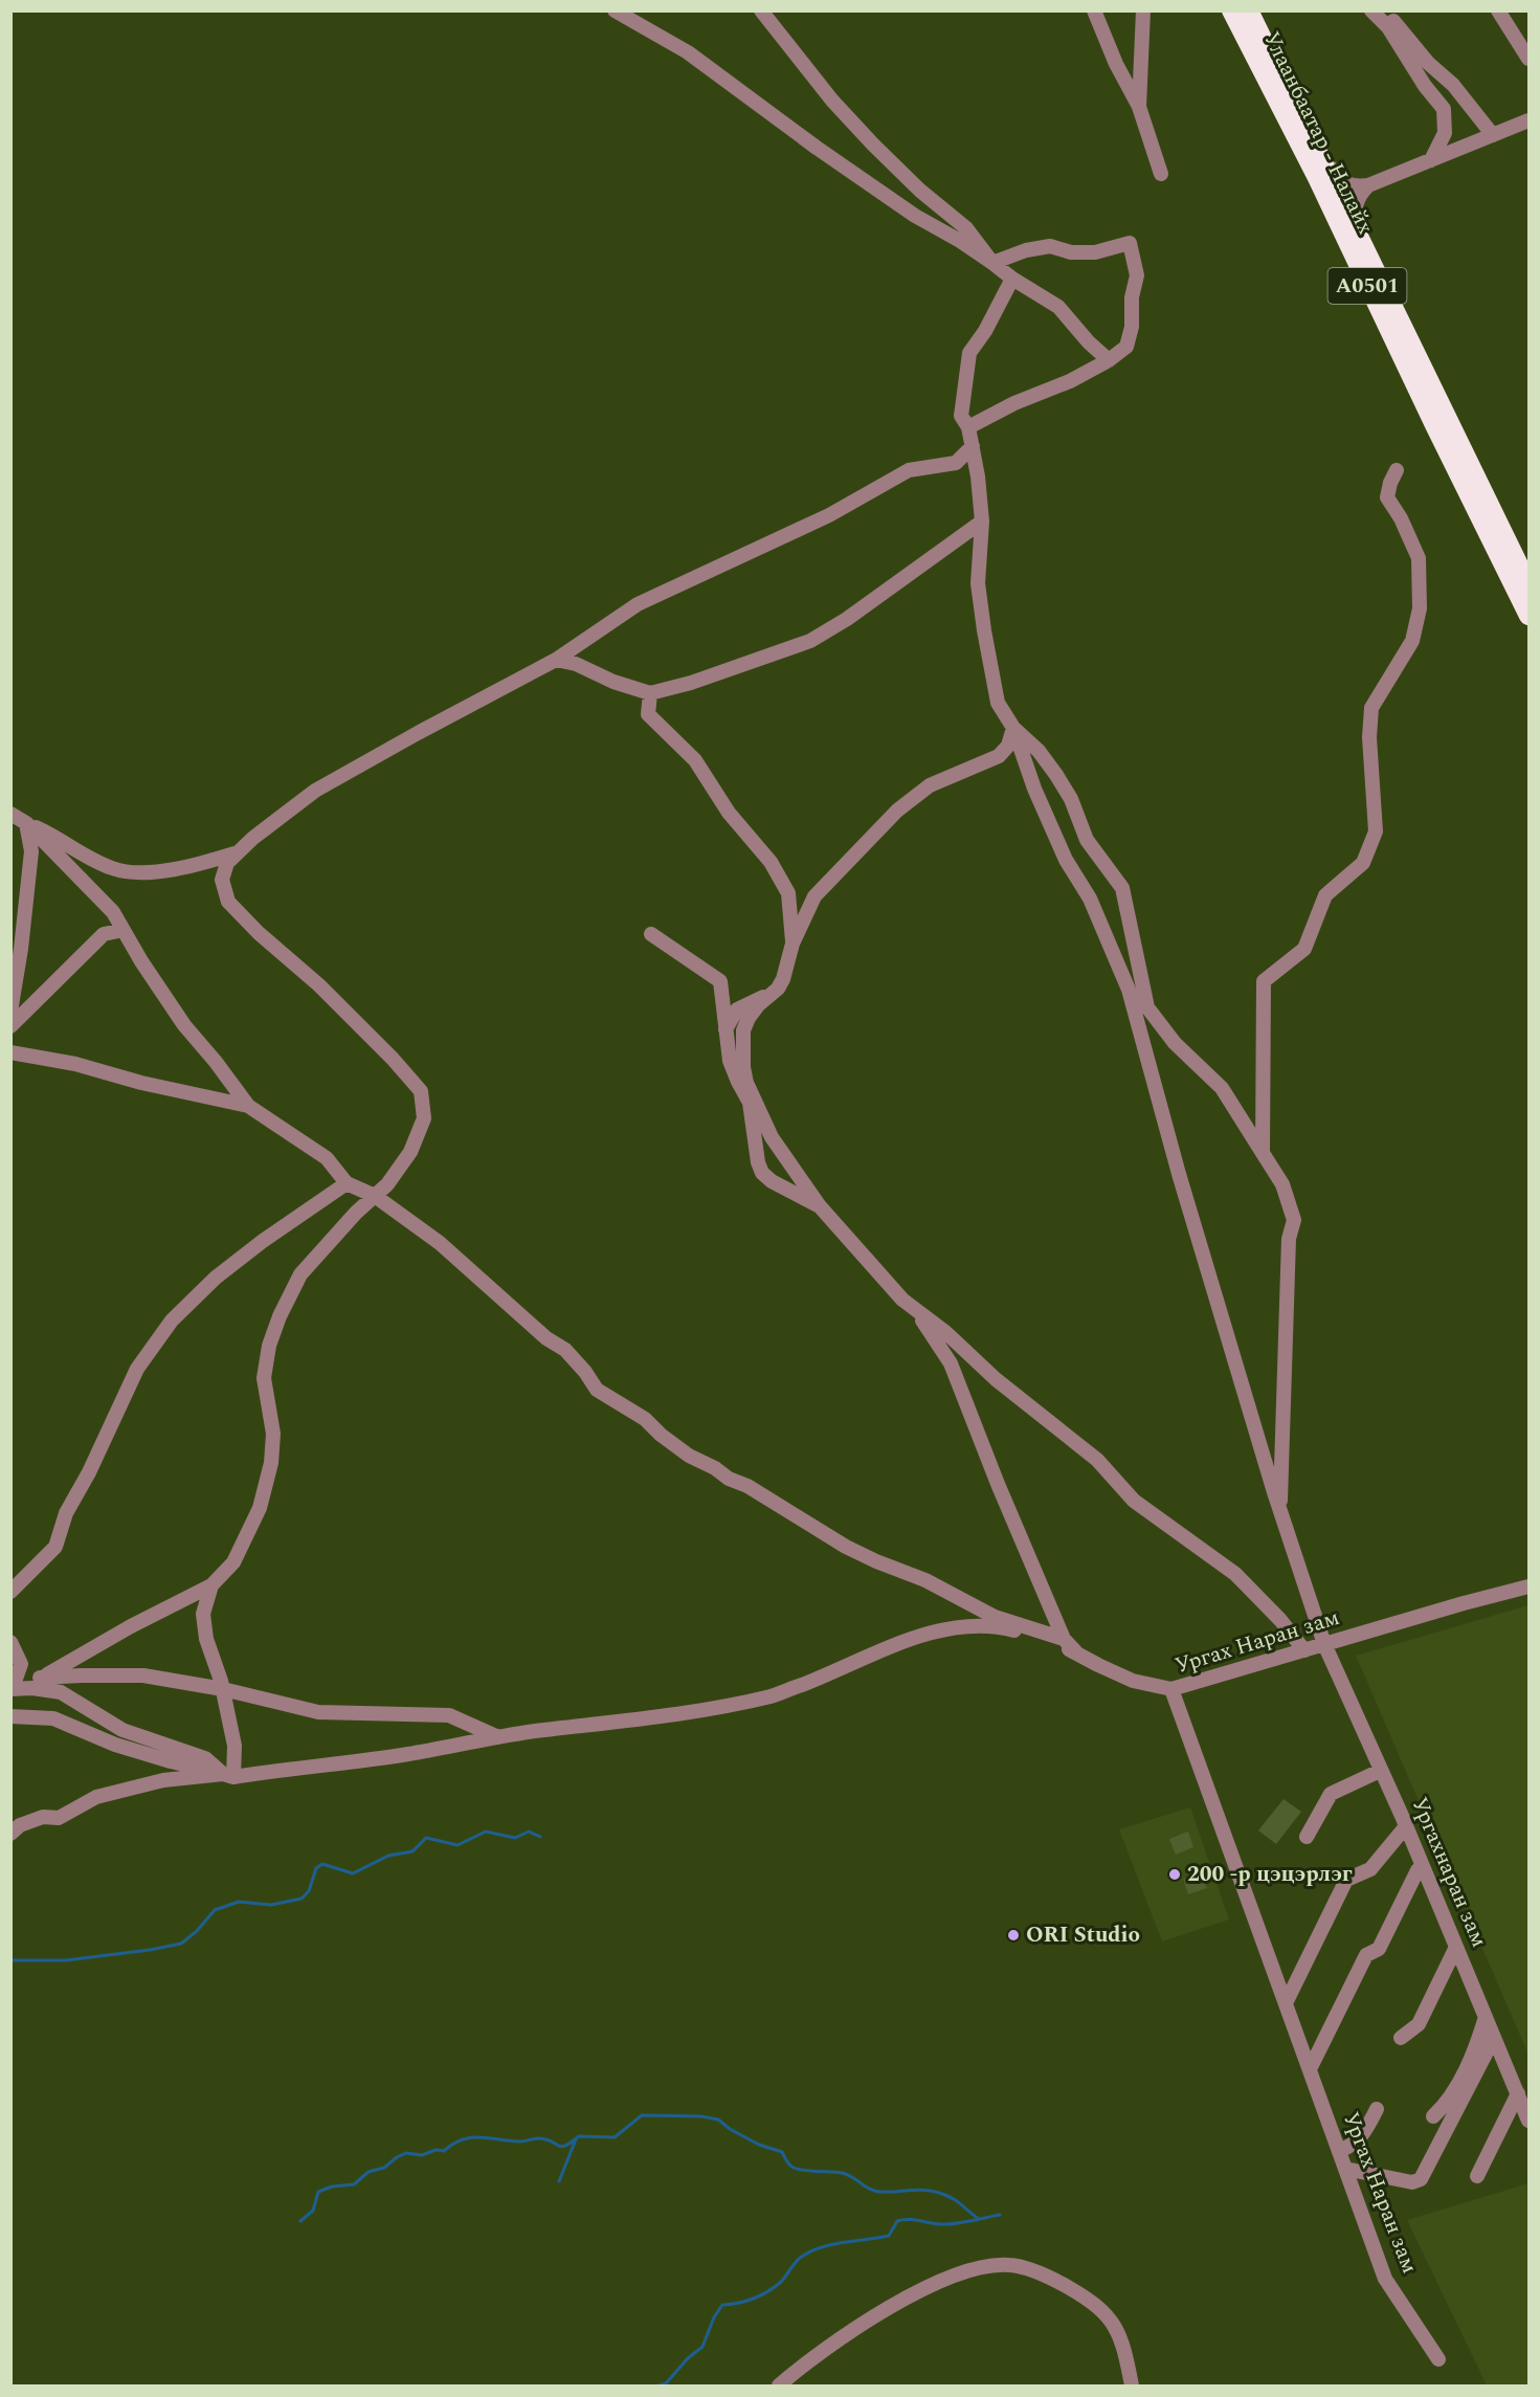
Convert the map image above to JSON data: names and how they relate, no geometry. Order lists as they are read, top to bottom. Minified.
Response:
{"streets":{"highway":["Улаанбаатар - Налайх","A0501"],"street":["Ургах Наран зам","Ургахнаран зам"]},"crossings":[["Ургах Наран зам","Ургахнаран зам"]],"places":["200 -р цэцэрлэг","ORI Studio"]}
